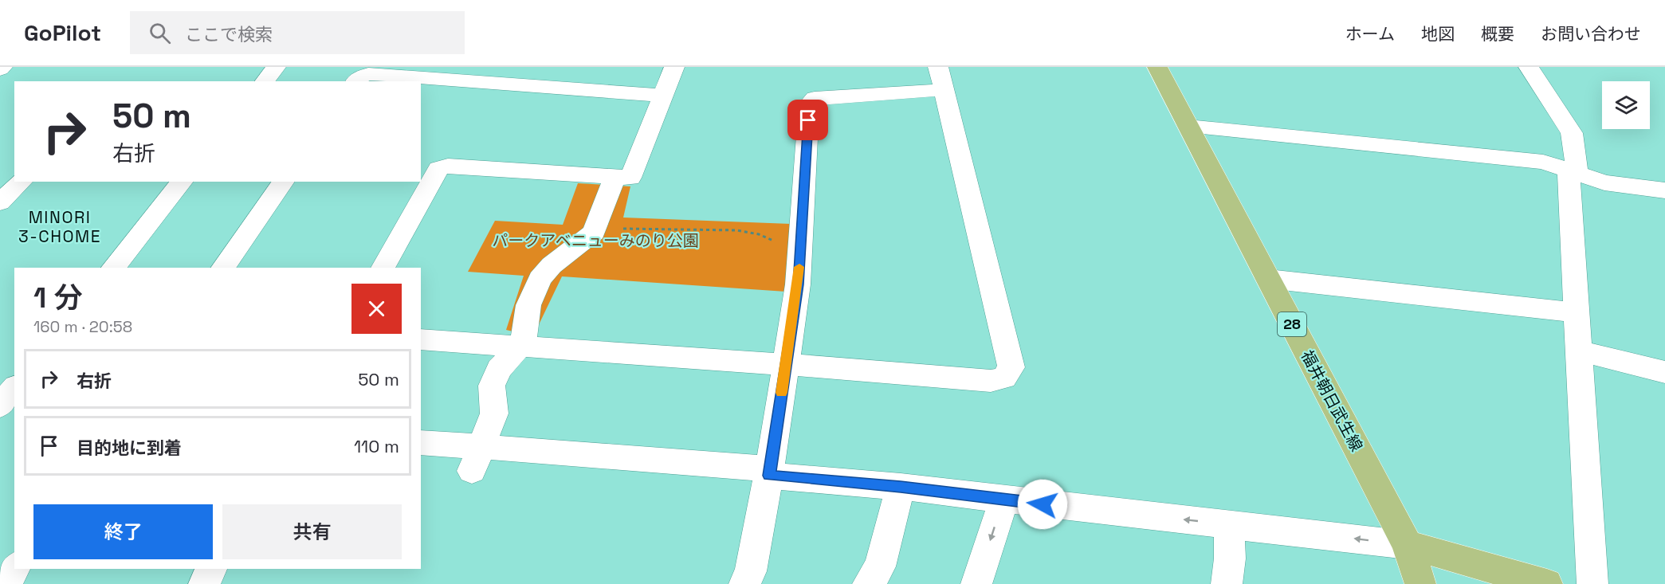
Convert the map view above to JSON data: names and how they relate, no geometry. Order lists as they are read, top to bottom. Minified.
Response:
{"streets":{"main road":["28","福井朝日武生線"]},"districts":["MINORI 3-CHOME"],"parks":["パークアベニューみのり公園"],"page":{"header":"GoPilot","search":"ここで検索","nav":["ホーム","地図","概要","お問い合わせ"],"turn":["50 m","右折"],"heading":["1 分","160 m · 20:58"],"list":[{"name":"右折","value":"50 m"},{"name":"目的地に到着","value":"110 m"}],"buttons":["終了","共有"]}}
